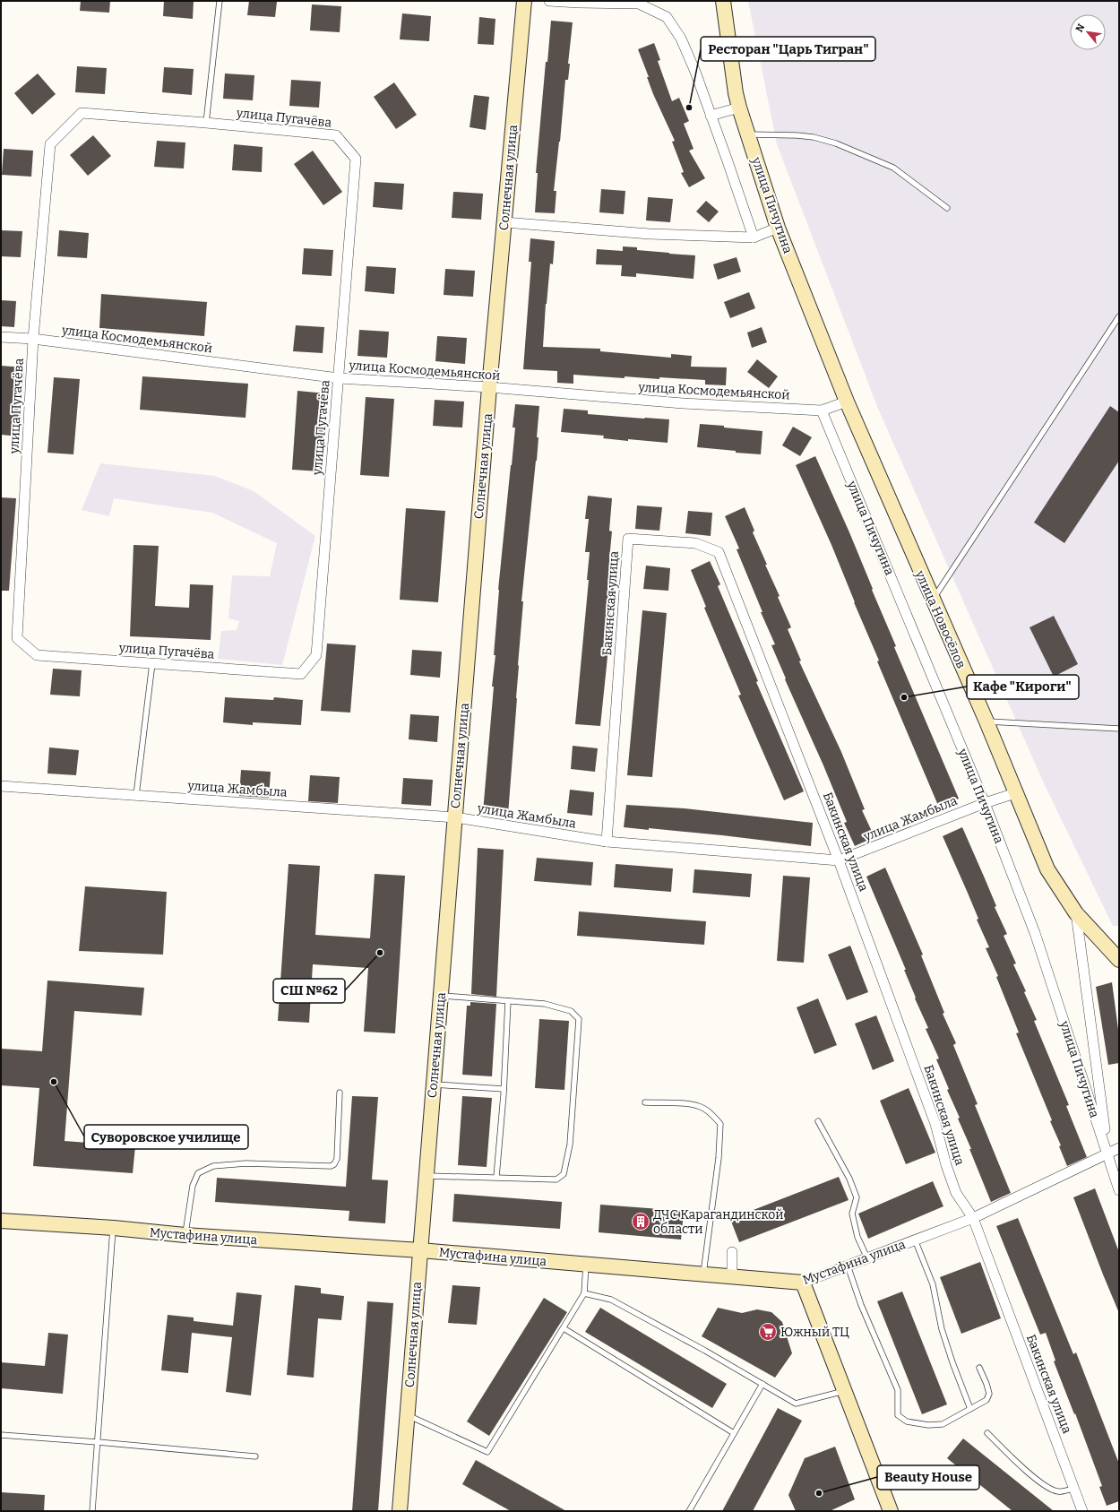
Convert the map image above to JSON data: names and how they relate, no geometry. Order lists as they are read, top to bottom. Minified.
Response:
{"streets":{"street":["улица Пугачёва","Солнечная улица","улица Пичугина","улица Космодемьянской","Бакинская улица","улица Новосёлов","улица Жамбыла","Мустафина улица"]},"crossings":[["улица Пугачёва","улица Космодемьянской"],["Солнечная улица","улица Космодемьянской"],["Солнечная улица","улица Жамбыла"],["Солнечная улица","Мустафина улица"],["улица Пичугина","улица Космодемьянской"],["улица Пичугина","улица Новосёлов"],["улица Пичугина","улица Жамбыла"],["улица Пичугина","Мустафина улица"],["улица Космодемьянской","улица Новосёлов"],["Бакинская улица","улица Жамбыла"],["Бакинская улица","Мустафина улица"],["улица Новосёлов","улица Жамбыла"]],"places":{"other":["Ресторан \"Царь Тигран\"","Кафе \"Кироги\"","СШ №62","Суворовское училище","Beauty House"],"building":["ДЧС Карагандинской области"],"supermarket":["Южный ТЦ"]},"north":"top left"}
